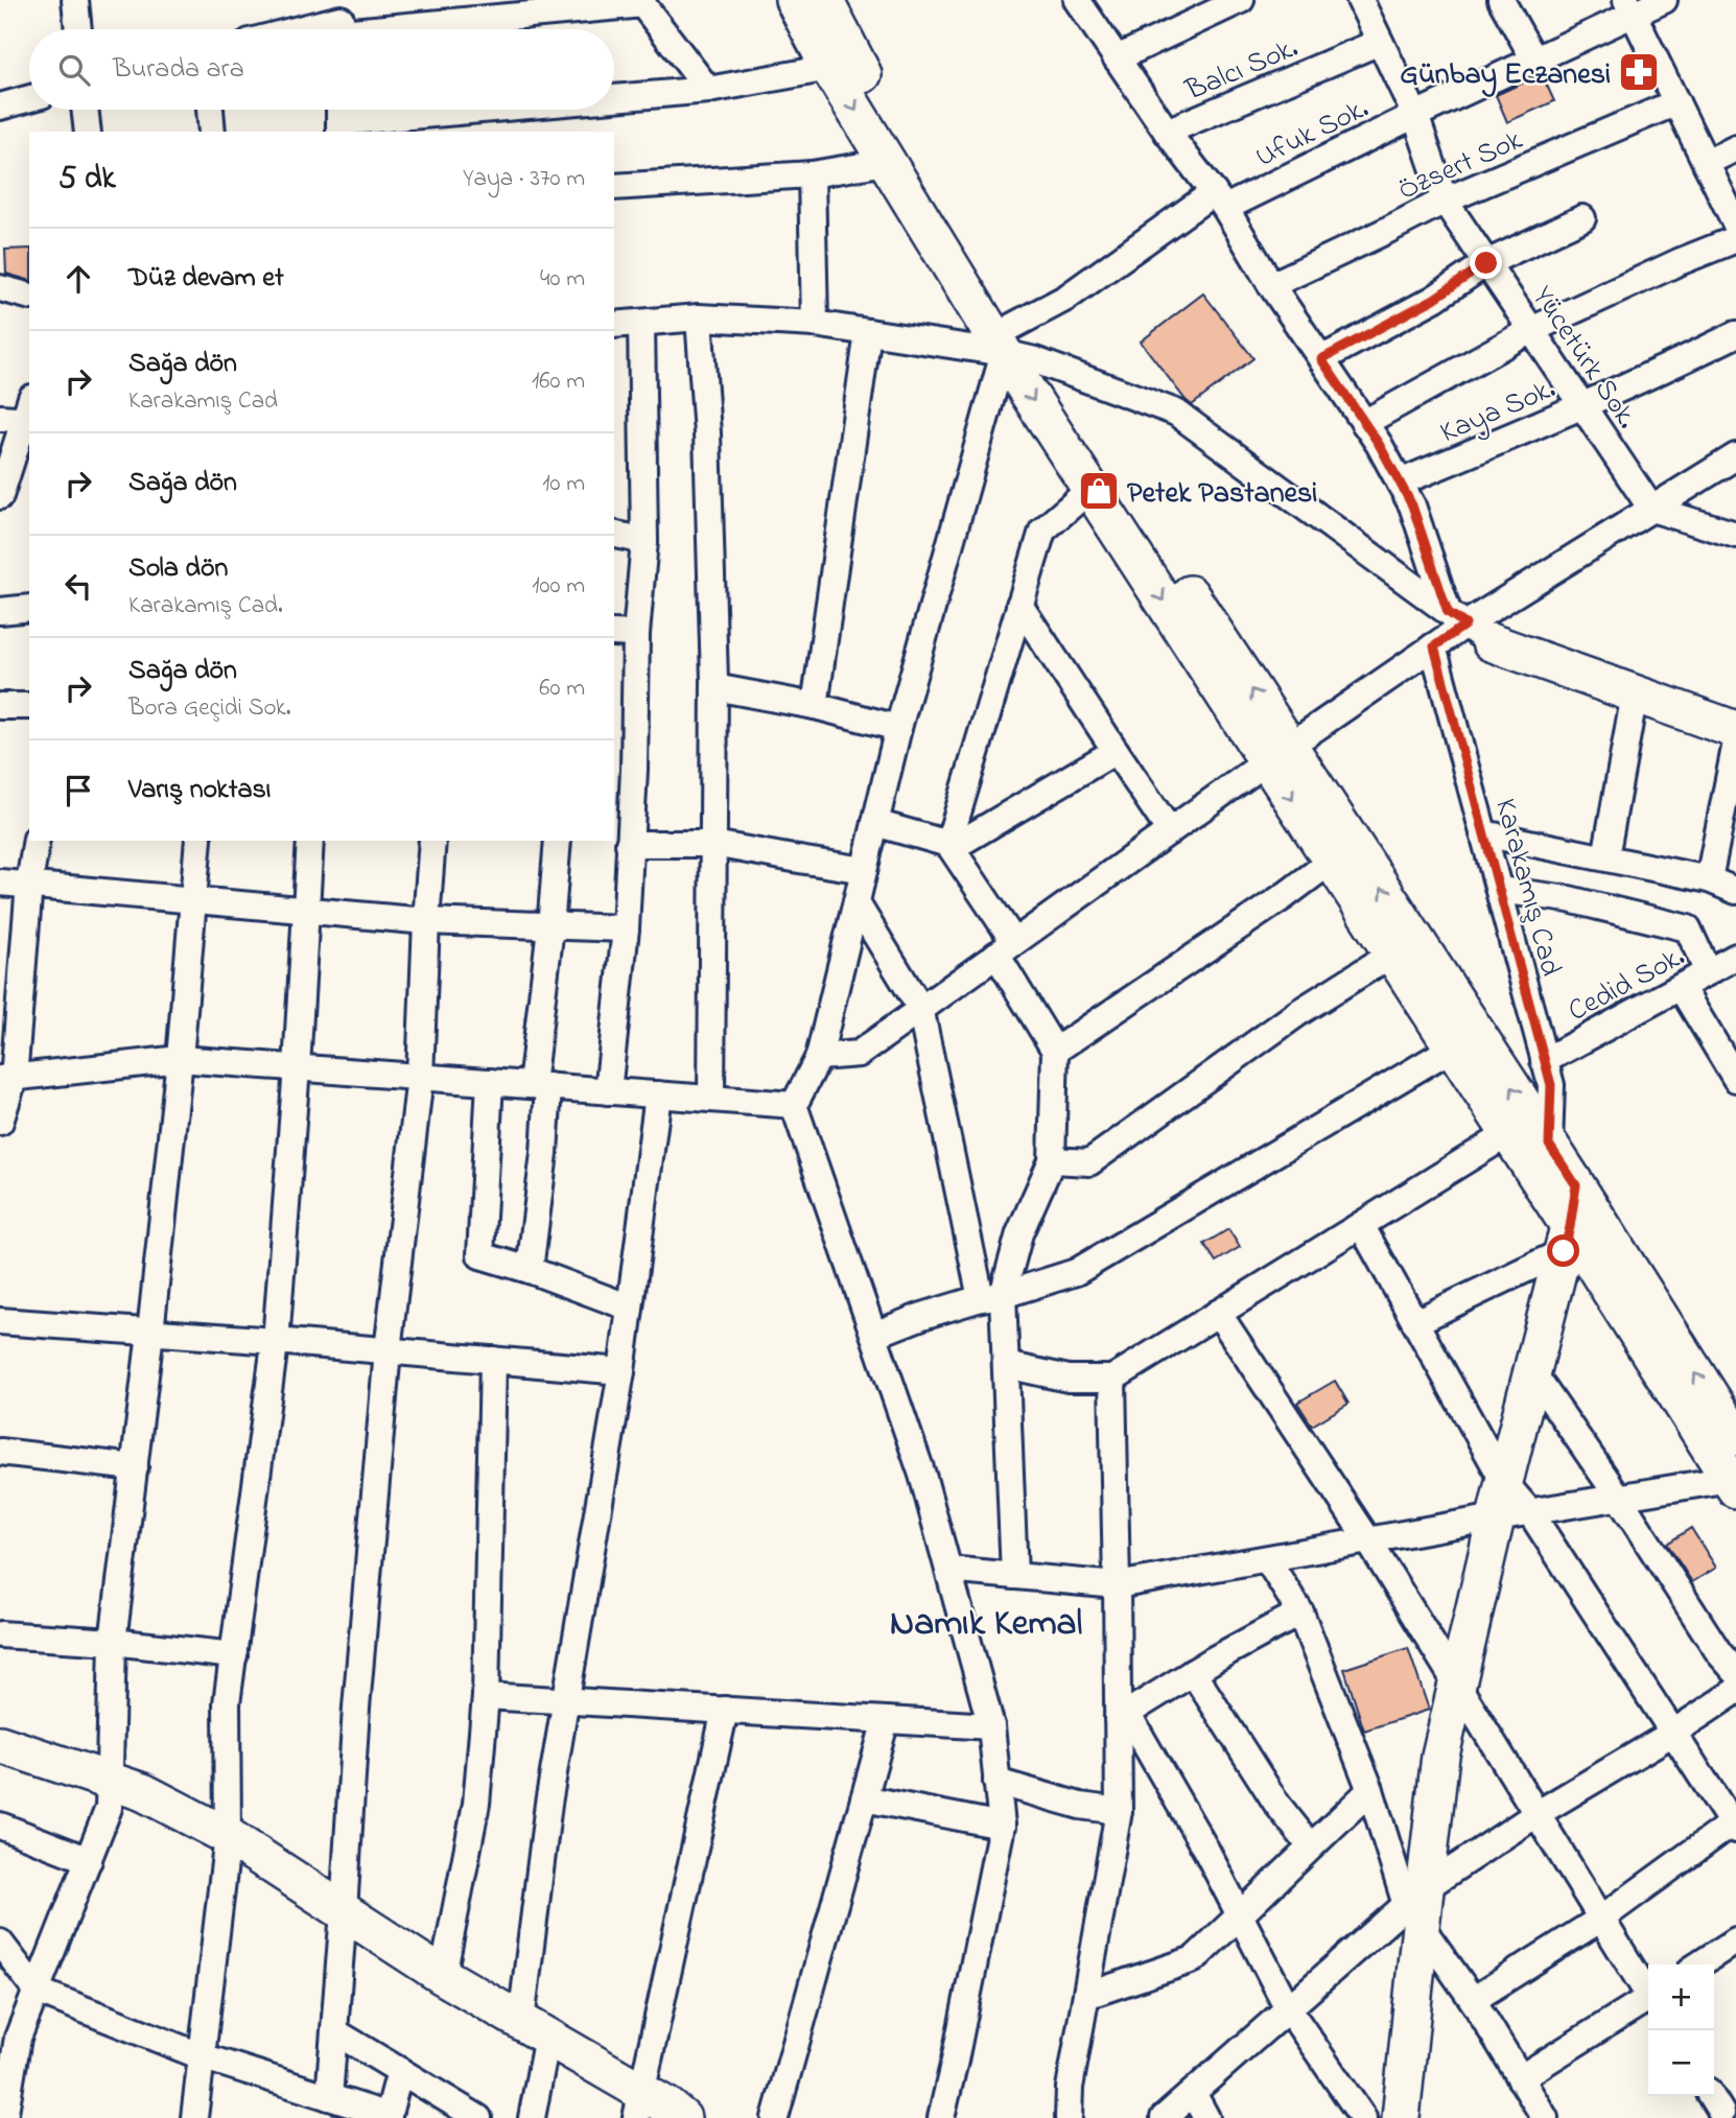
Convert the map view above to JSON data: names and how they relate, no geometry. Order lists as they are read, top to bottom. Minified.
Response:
{"streets":{"street":["Balcı Sok.","Ufuk Sok.","Özsert Sok","Yücetürk Sok.","Kaya Sok.","Karakamış Cad","Cedid Sok."]},"crossings":[["Balcı Sok.","Yücetürk Sok."],["Ufuk Sok.","Yücetürk Sok."],["Özsert Sok","Yücetürk Sok."],["Yücetürk Sok.","Kaya Sok."],["Karakamış Cad","Cedid Sok."]],"districts":["Namık Kemal"],"places":{"pharmacy":["Günbay Eczanesi"],"shop":["Petek Pastanesi"]},"page":{"search":"Burada ara","heading":["5 dk","Yaya · 370 m"],"list":[["Düz devam et","40 m"],["Sağa dön","Karakamış Cad","160 m"],["Sağa dön","10 m"],["Sola dön","Karakamış Cad.","100 m"],["Sağa dön","Bora Geçidi Sok.","60 m"],"Varış noktası"],"map_buttons":["+","−"]}}
